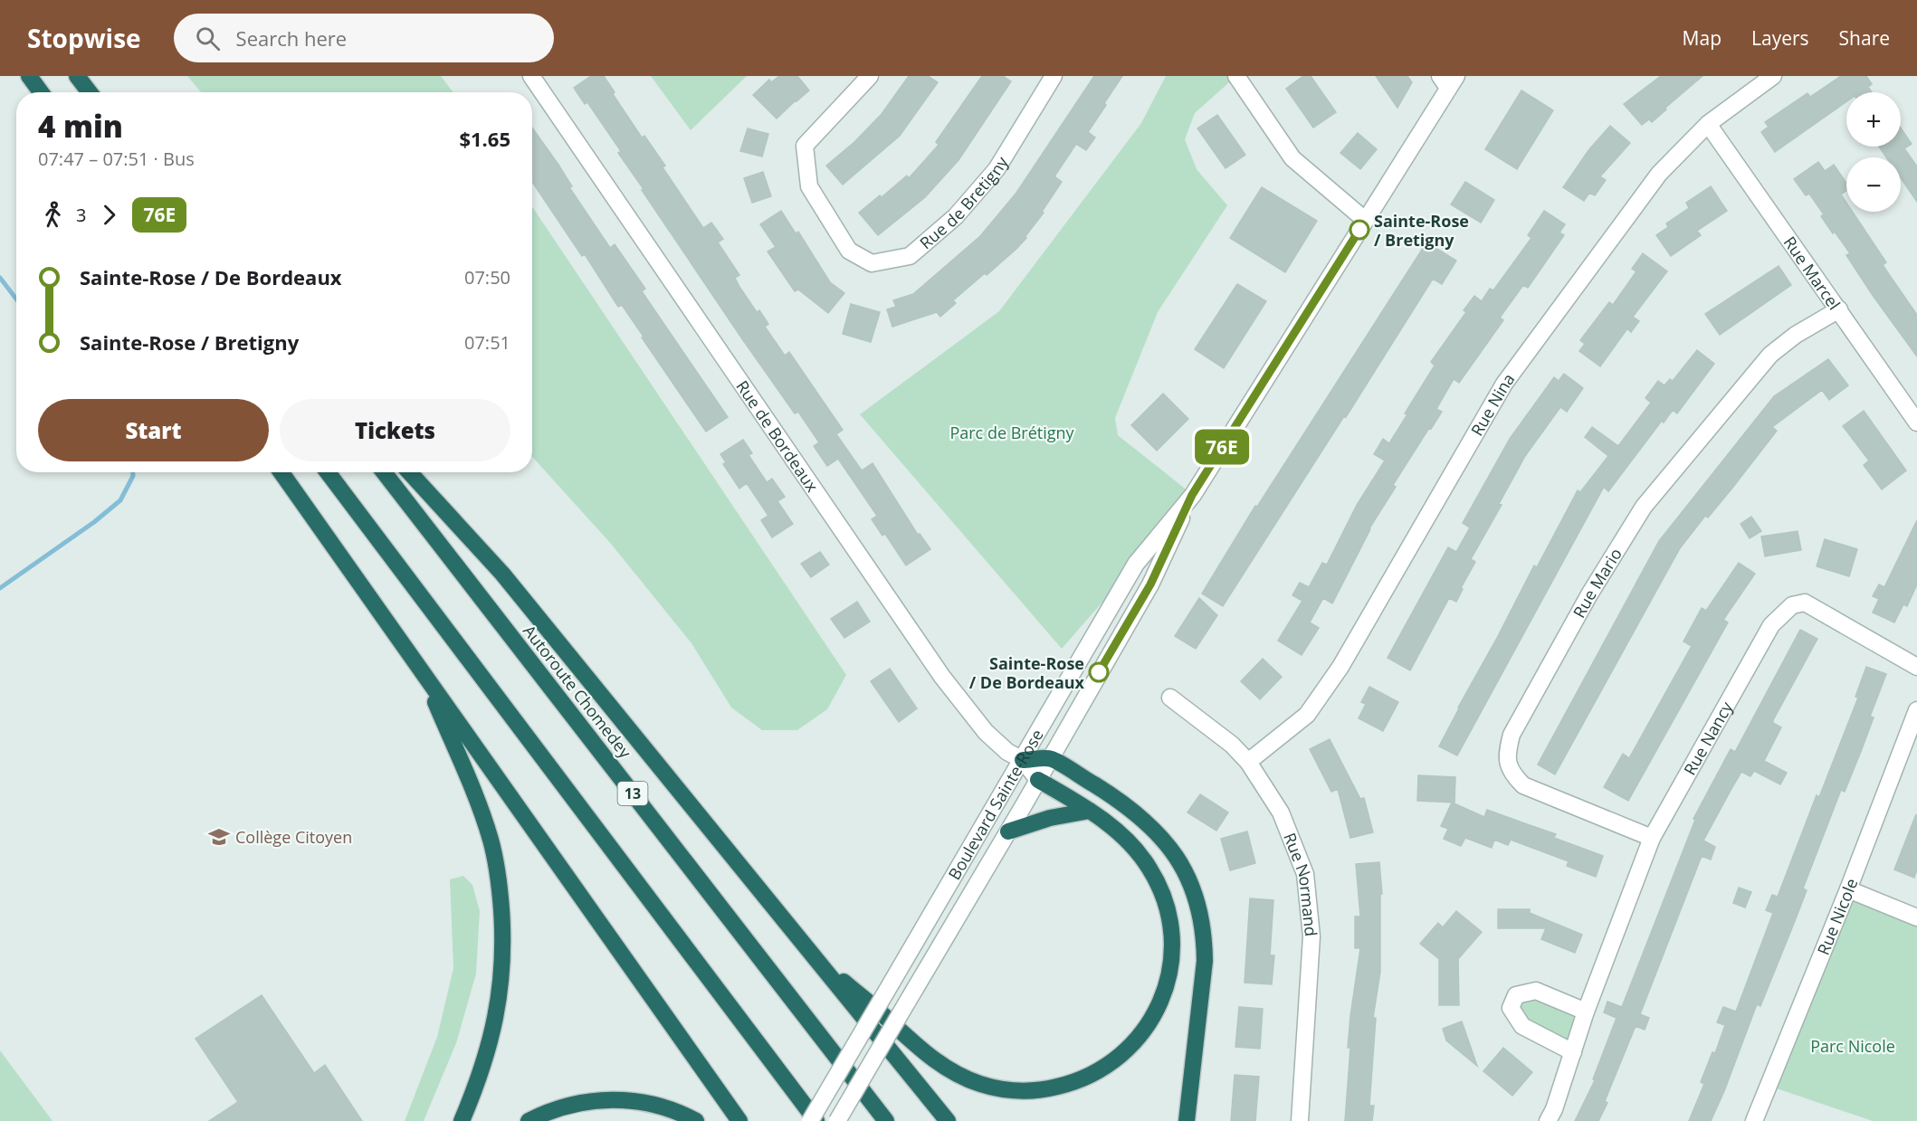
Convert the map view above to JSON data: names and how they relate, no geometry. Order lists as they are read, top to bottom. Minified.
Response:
{"streets":{"highway":["Autoroute Chomedey","13"],"street":["Rue de Bretigny","Rue Marcel","Rue Nina","Rue de Bordeaux","Rue Mario","Rue Nancy","Boulevard Sainte-Rose","Rue Normand","Rue Nicole"]},"crossings":[["Rue Marcel","Rue Nina"],["Rue Marcel","Rue Mario"],["Rue Nina","Rue Normand"],["Rue de Bordeaux","Boulevard Sainte-Rose"],["Rue Mario","Rue Nancy"]],"parks":["Parc de Brétigny","Parc Nicole"],"places":{"other":["Sainte-Rose / Bretigny","Sainte-Rose / De Bordeaux"],"school or university":["Collège Citoyen"]},"lines":["bus line 76E"],"page":{"header":"Stopwise","search":"Search here","nav":["Map","Layers","Share"],"on_map":"76E","map_buttons":["+","−"],"heading":["4 min","07:47 – 07:51 · Bus","$1.65"],"legs":["3","76E"],"list":[{"name":"Sainte-Rose / De Bordeaux","value":"07:50"},{"name":"Sainte-Rose / Bretigny","value":"07:51"}],"buttons":["Start","Tickets"]}}
